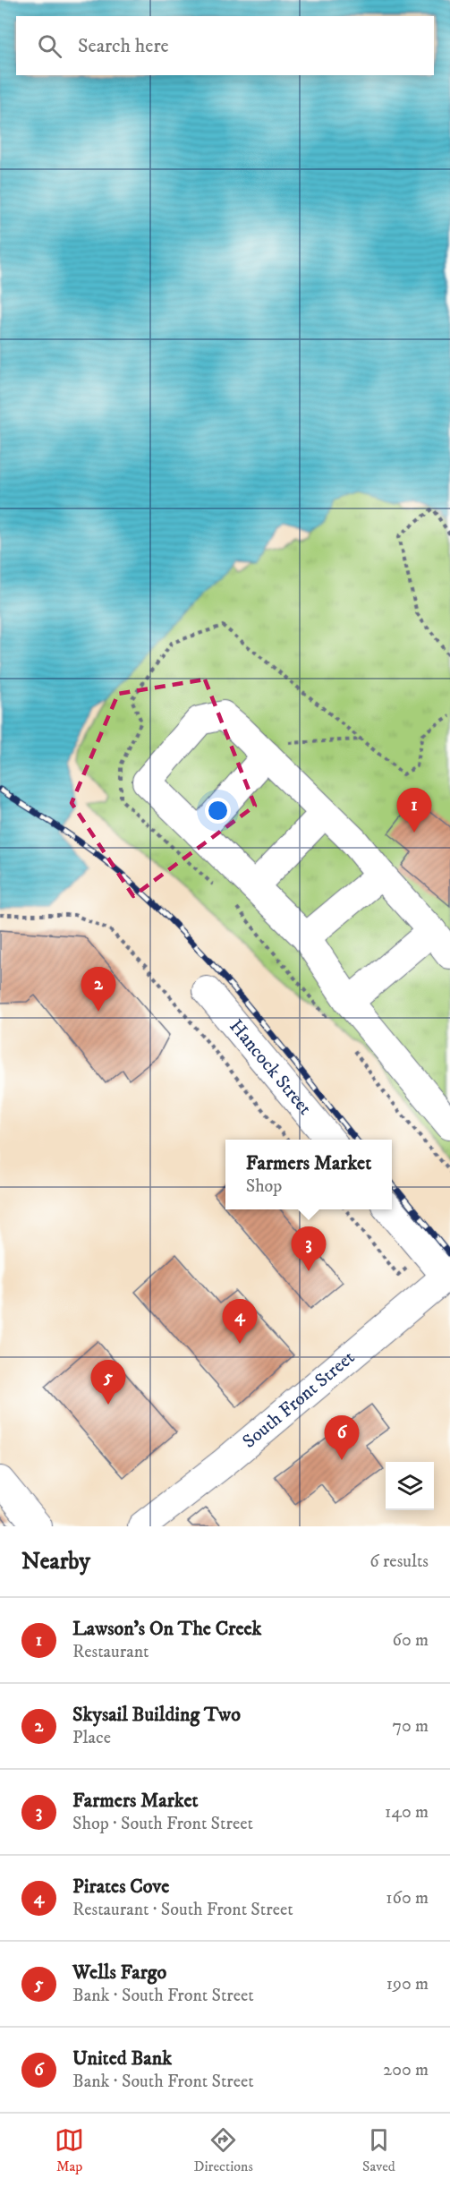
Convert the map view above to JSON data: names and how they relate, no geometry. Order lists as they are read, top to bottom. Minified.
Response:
{"streets":{"street":["Hancock Street","South Front Street"]},"page":{"search":"Search here","pins":["1","2","3","4","5","6"],"popup":["Farmers Market","Shop"],"heading":["Nearby","6 results"],"list":[{"mark":"1","name":"Lawson's On The Creek","note":"Restaurant","value":"60 m"},{"mark":"2","name":"Skysail Building Two","note":"Place","value":"70 m"},{"mark":"3","name":"Farmers Market","note":"Shop · South Front Street","value":"140 m"},{"mark":"4","name":"Pirates Cove","note":"Restaurant · South Front Street","value":"160 m"},{"mark":"5","name":"Wells Fargo","note":"Bank · South Front Street","value":"190 m"},{"mark":"6","name":"United Bank","note":"Bank · South Front Street","value":"200 m"}],"nav":["Map","Directions","Saved"]}}
